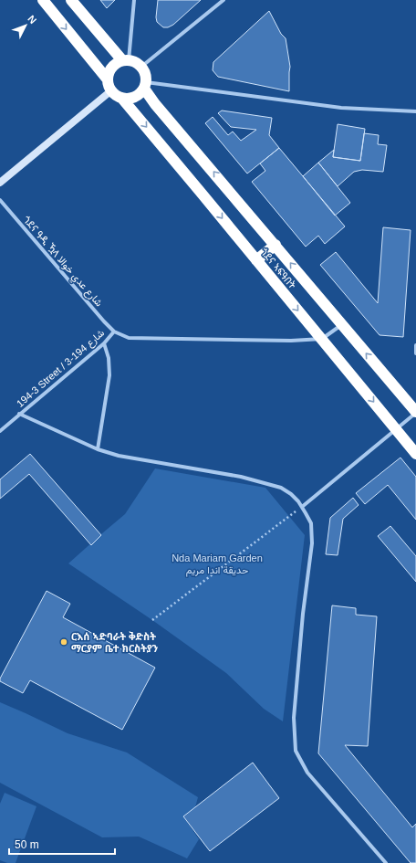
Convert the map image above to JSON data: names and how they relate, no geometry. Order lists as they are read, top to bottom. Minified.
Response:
{"streets":{"highway":["ጎደና ኣፍዓበት"],"street":["ጎደና ዓዲ ዃላ شارع عدي خوالا","194-3 Street / شارع 194-3"]},"crossings":[["ጎደና ዓዲ ዃላ شارع عدي خوالا","194-3 Street / شارع 194-3"]],"parks":["Nda Mariam Garden حديقة اندا مريم"],"places":["ርእሰ ኣድባራት ቅድስት ማርያም ቤተ ክርስትያን"],"scale_bar":"50 m","north":"top right"}
